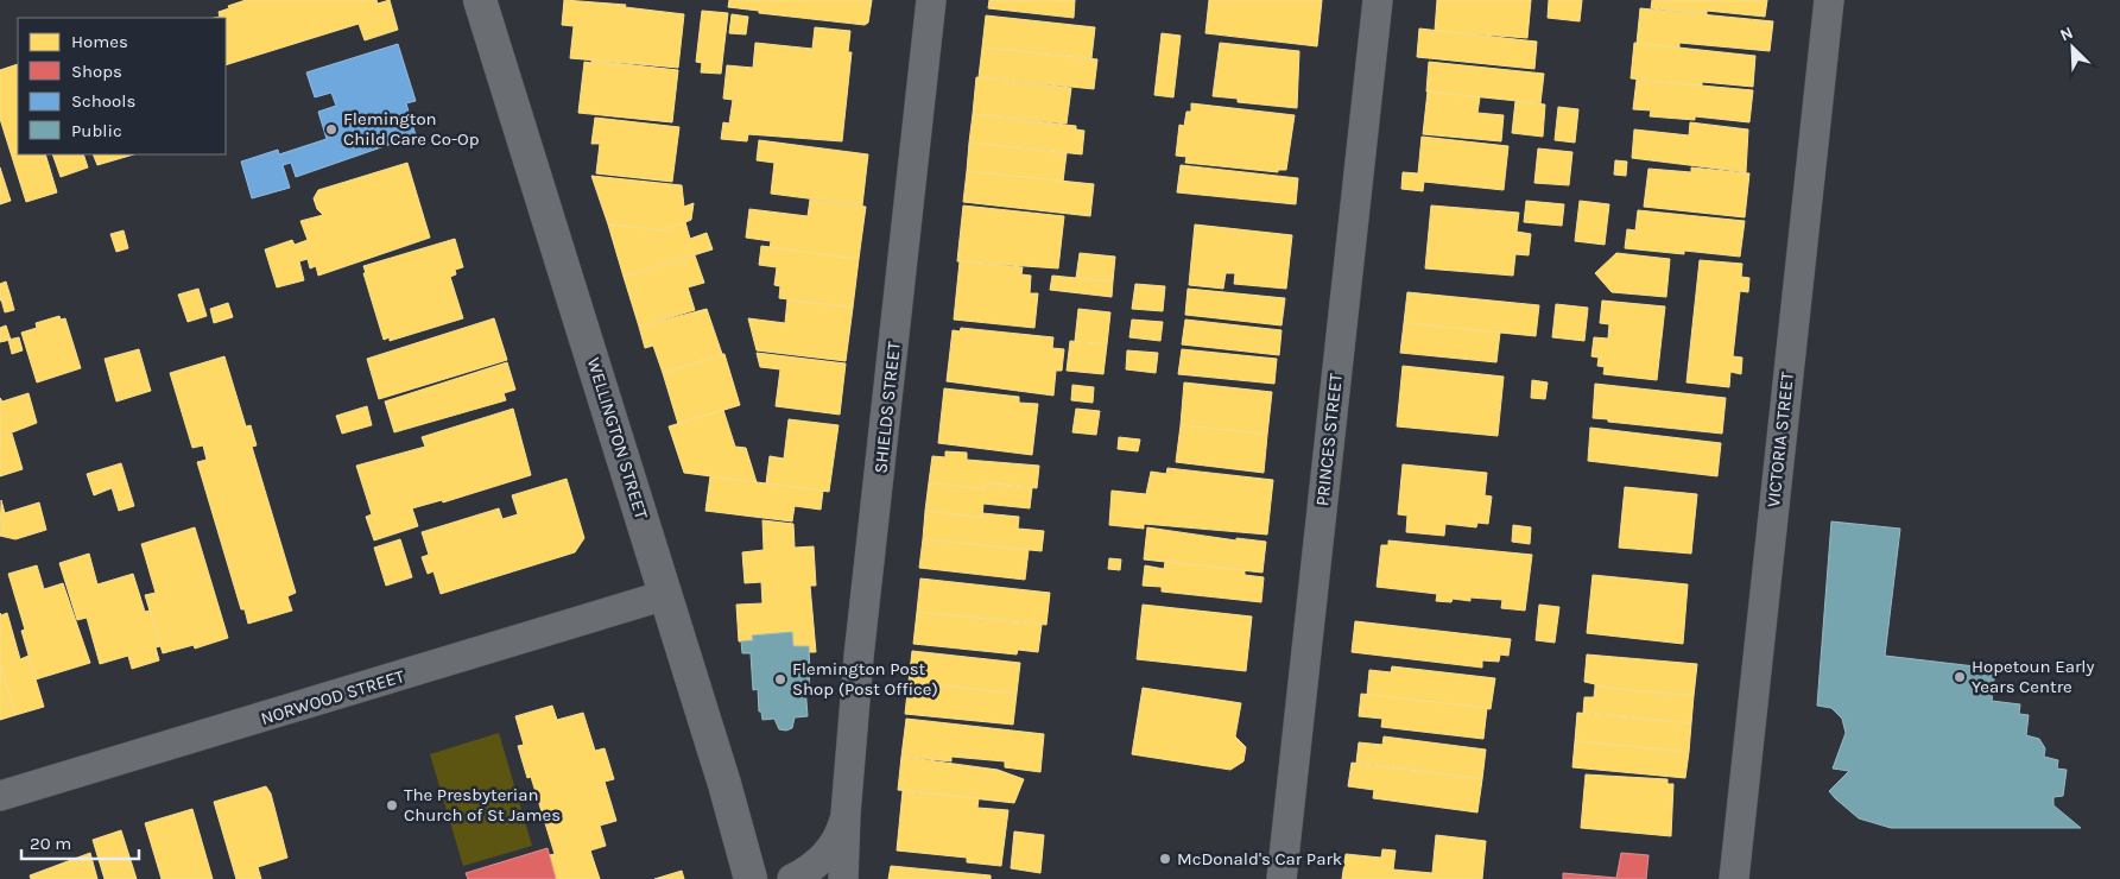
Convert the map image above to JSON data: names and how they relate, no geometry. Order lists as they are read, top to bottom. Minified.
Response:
{"streets":{"street":["SHIELDS STREET","WELLINGTON STREET","PRINCES STREET","VICTORIA STREET","NORWOOD STREET"]},"crossings":[["WELLINGTON STREET","NORWOOD STREET"]],"places":["Flemington Child Care Co-Op","Hopetoun Early Years Centre","Flemington Post Shop (Post Office)","The Presbyterian Church of St James","McDonald's Car Park"],"legend":["Homes","Shops","Schools","Public"],"scale_bar":"20 m","north":"top left"}
